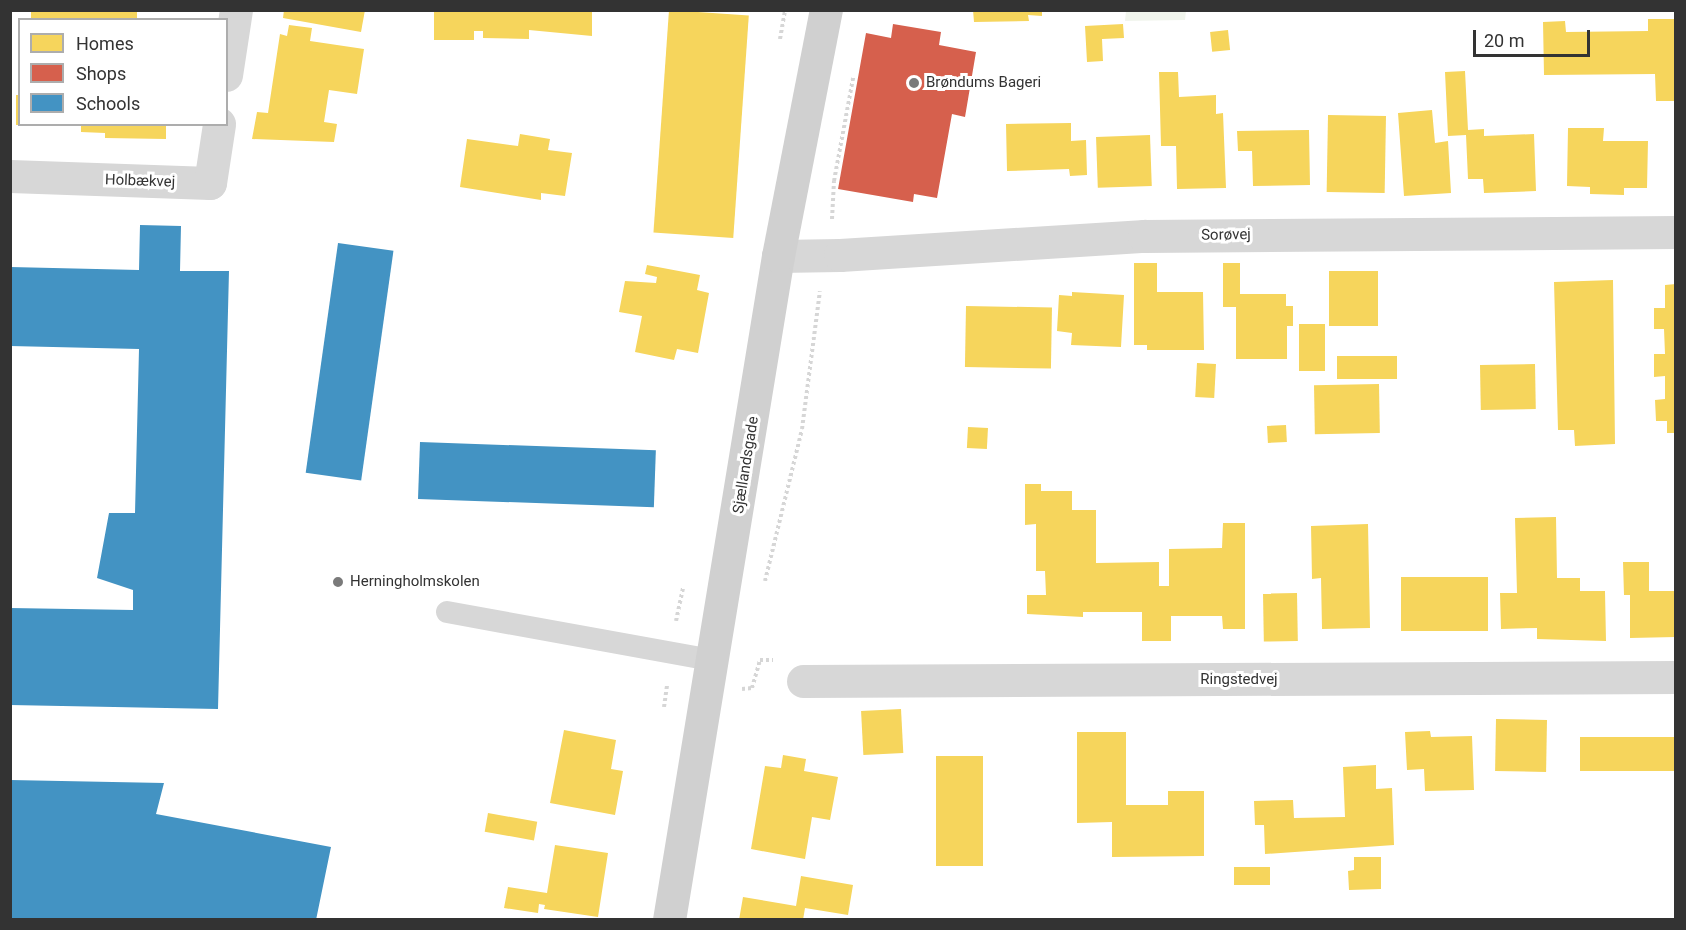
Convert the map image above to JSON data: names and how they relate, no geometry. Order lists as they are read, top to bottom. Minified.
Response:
{"streets":{"street":["Holbækvej","Sorøvej","Sjællandsgade","Ringstedvej"]},"crossings":[["Sorøvej","Sjællandsgade"]],"places":["Brøndums Bageri","Herningholmskolen"],"legend":["Homes","Shops","Schools"],"scale_bar":"20 m"}
